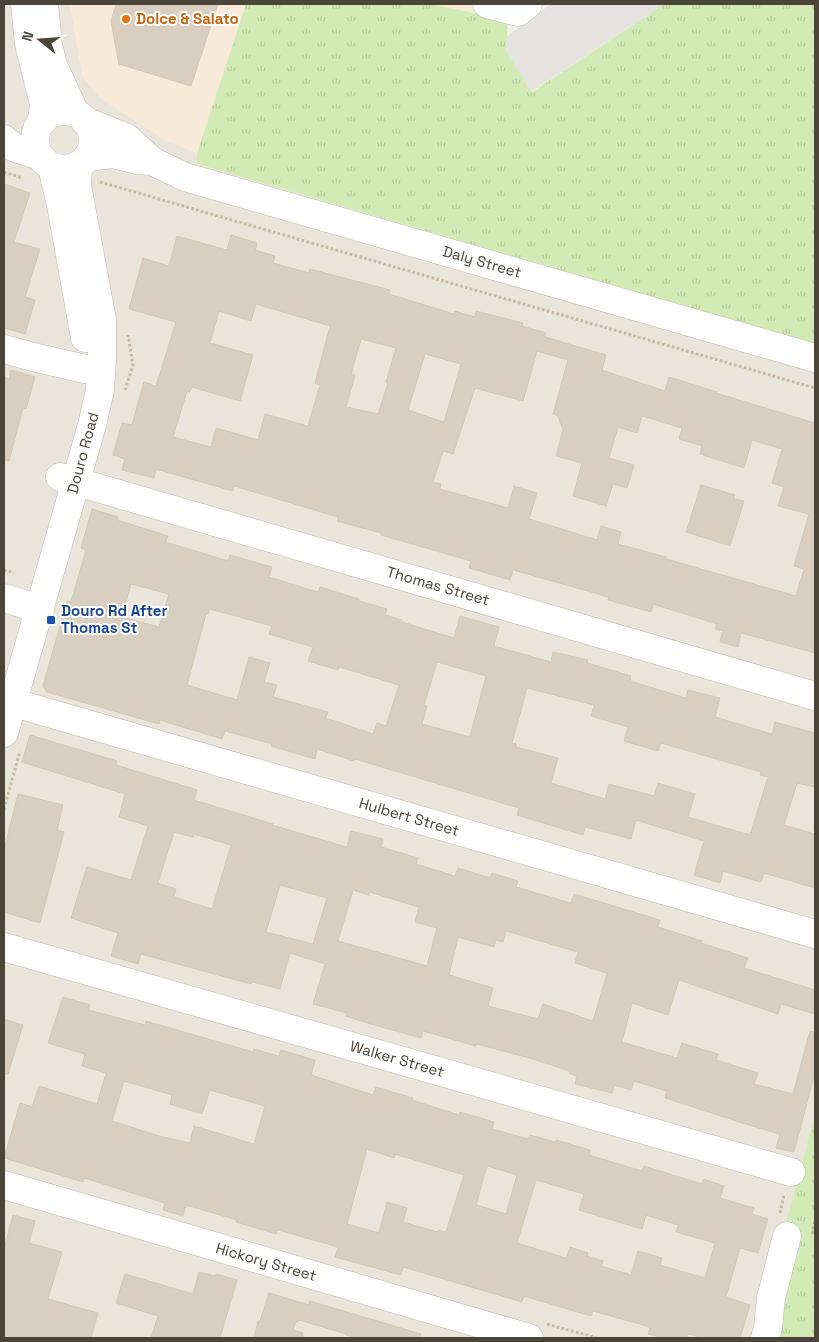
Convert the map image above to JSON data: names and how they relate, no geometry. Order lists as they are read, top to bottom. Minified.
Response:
{"streets":{"street":["Daly Street","Douro Road","Thomas Street","Hulbert Street","Walker Street","Hickory Street"]},"crossings":[["Daly Street","Douro Road"],["Douro Road","Thomas Street"],["Douro Road","Hulbert Street"]],"places":{"other":["Dolce & Salato"],"transit":["Douro Rd After Thomas St"]},"north":"left"}
